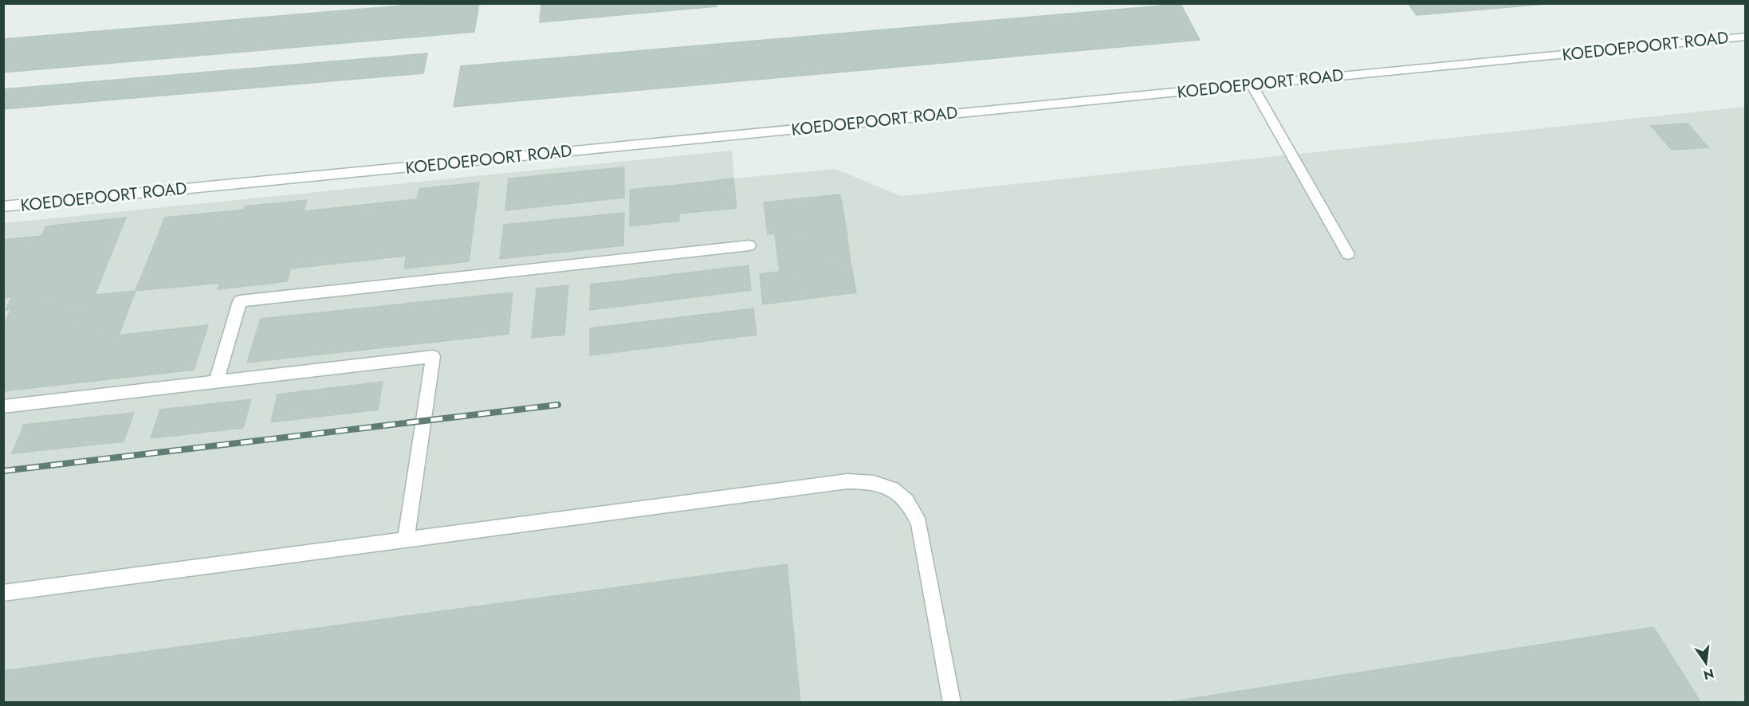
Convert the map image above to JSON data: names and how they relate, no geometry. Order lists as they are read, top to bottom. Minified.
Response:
{"streets":{"street":["KOEDOEPOORT ROAD"]},"north":"bottom"}
